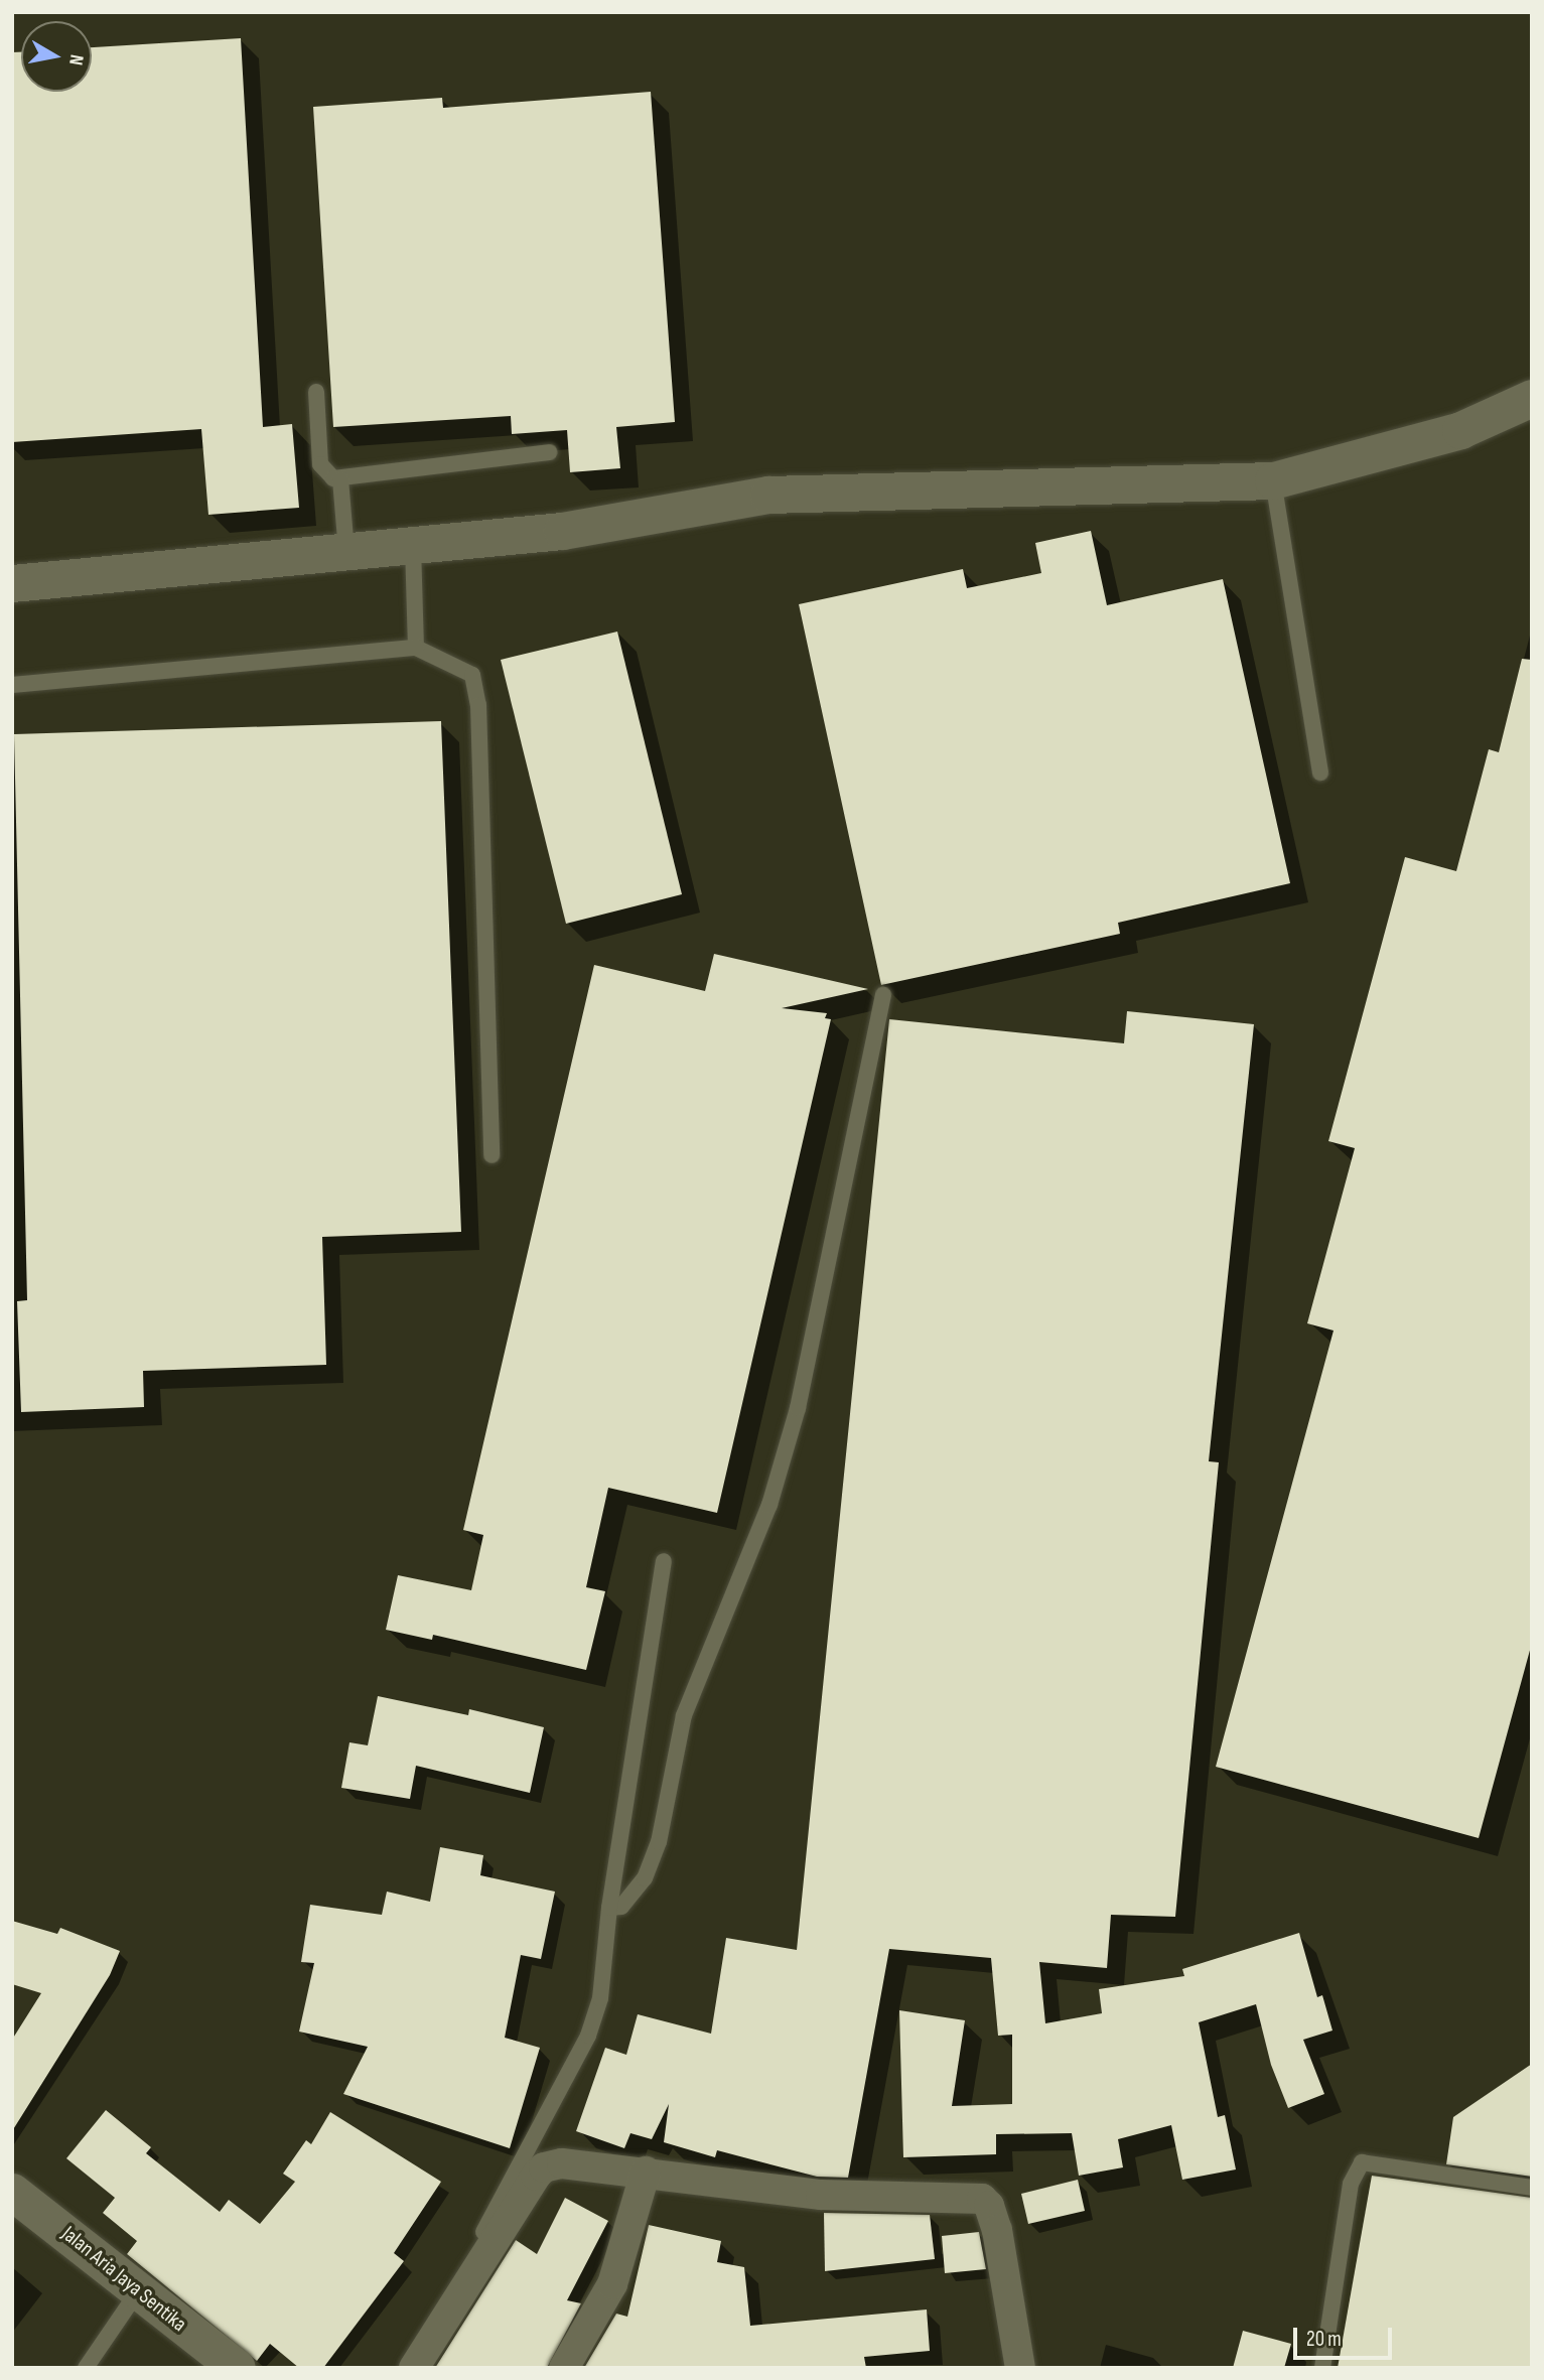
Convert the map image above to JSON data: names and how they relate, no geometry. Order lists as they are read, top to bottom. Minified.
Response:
{"streets":{"street":["Jalan Aria Jaya Sentika"]},"scale_bar":"20 m","north":"right"}
